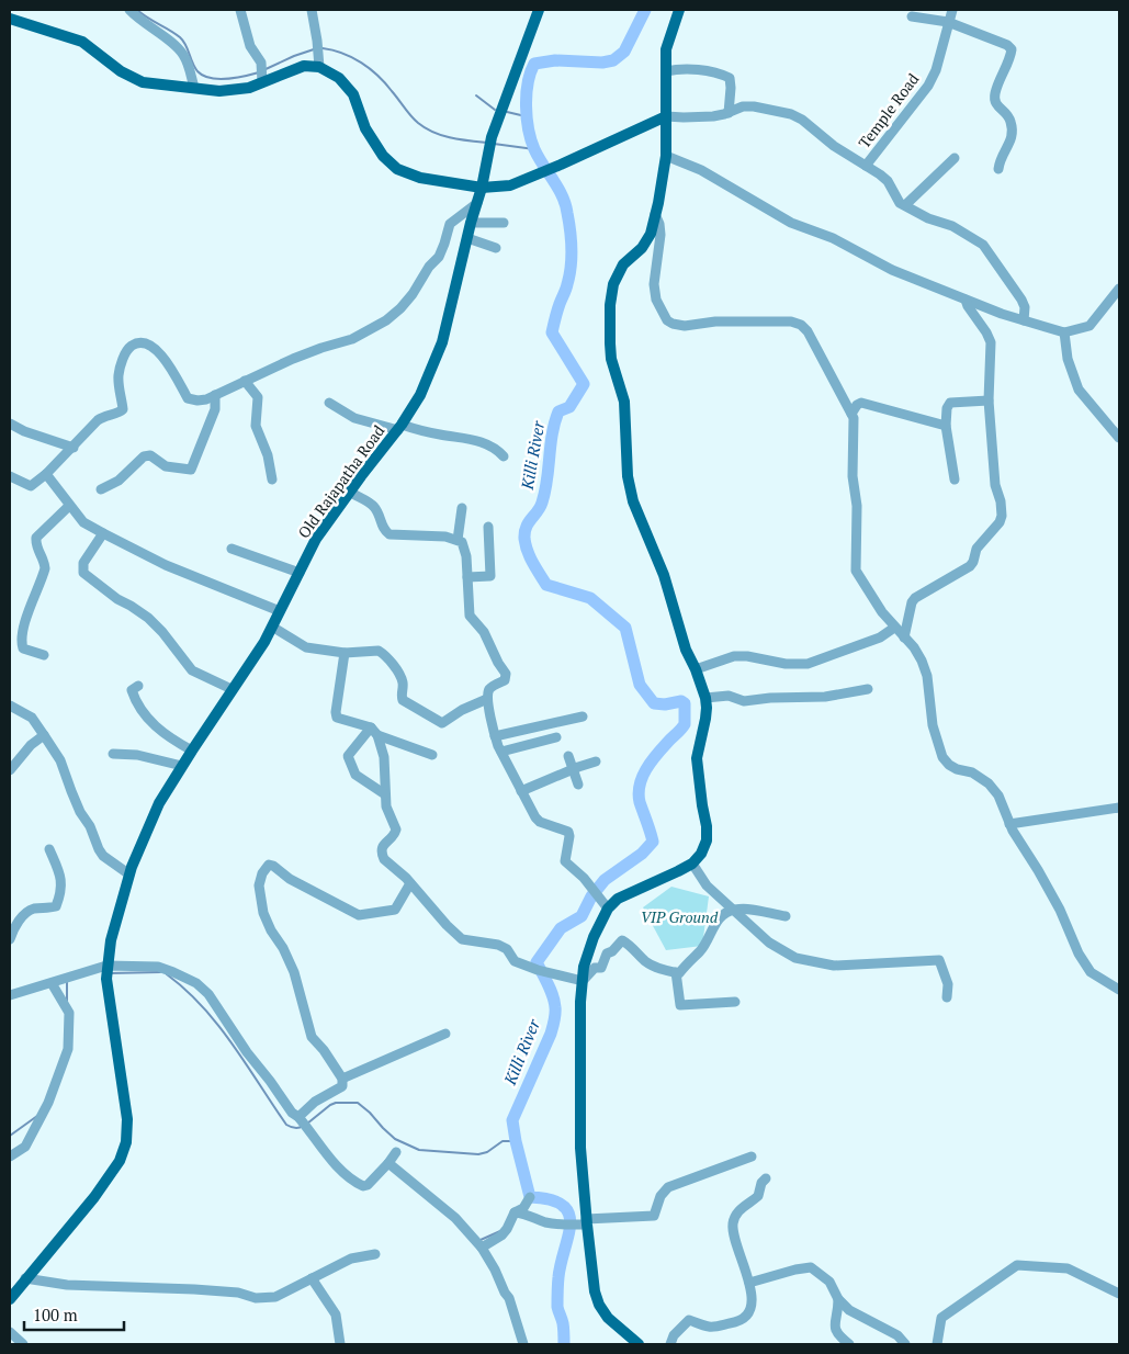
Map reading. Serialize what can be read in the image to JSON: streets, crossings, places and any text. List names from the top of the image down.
{
  "streets": {
    "main road": ["Old Rajapatha Road"],
    "street": ["Temple Road"]
  },
  "water": ["Killi River"],
  "parks": ["VIP Ground"],
  "scale_bar": "100 m"
}
